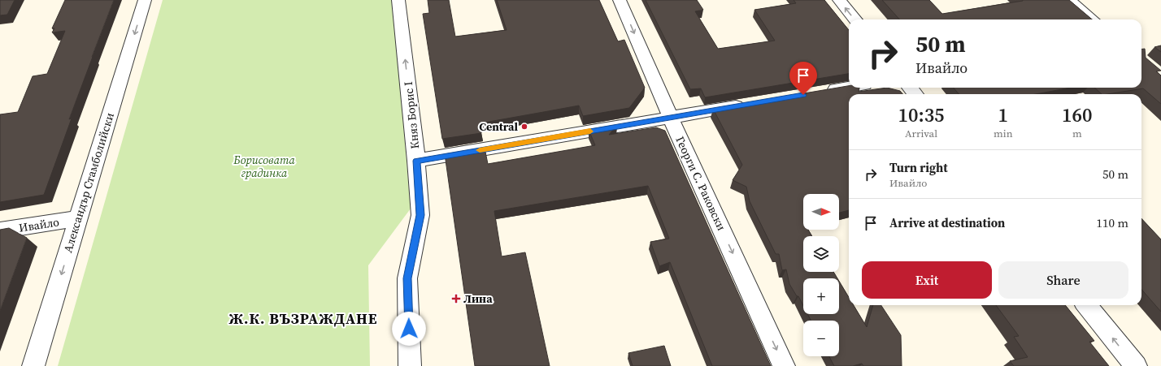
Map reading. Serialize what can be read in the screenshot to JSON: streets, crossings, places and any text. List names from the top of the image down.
{
  "streets": {
    "street": [
      "Княз Борис I",
      "Александър Стамболийски",
      "Георги С. Раковски",
      "Ивайло"
    ]
  },
  "crossings": [
    ["Александър Стамболийски", "Ивайло"]
  ],
  "one_way": ["Княз Борис I", "Александър Стамболийски", "Георги С. Раковски"],
  "districts": ["Ж.К. ВЪЗРАЖДАНЕ"],
  "parks": ["Борисовата градинка"],
  "places": {
    "other": ["Central"],
    "health": ["Лина"]
  },
  "north": "right",
  "page": {
    "turn": ["50 m", "Ивайло"],
    "eta": [
      "10:35",
      "Arrival",
      "1",
      "min",
      "160",
      "m"
    ],
    "list": [
      {
        "name": "Turn right",
        "note": "Ивайло",
        "value": "50 m"
      },
      {
        "name": "Arrive at destination",
        "value": "110 m"
      }
    ],
    "map_buttons": ["+", "−"],
    "buttons": ["Exit", "Share"]
  }
}
